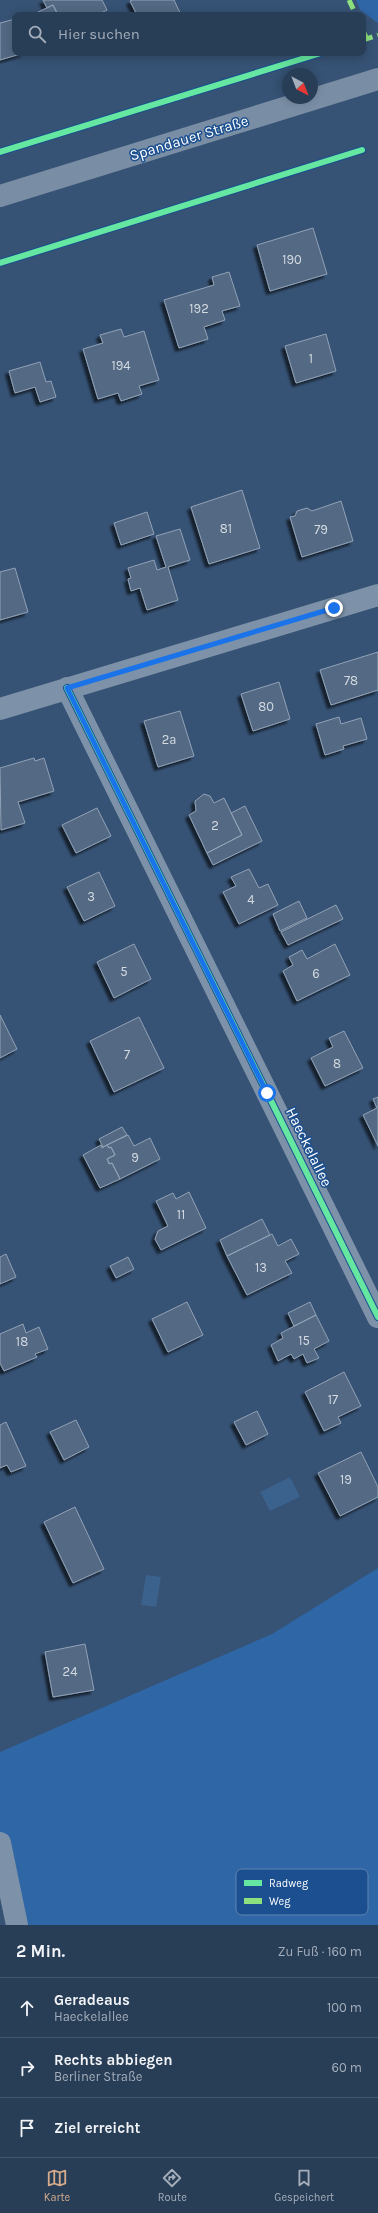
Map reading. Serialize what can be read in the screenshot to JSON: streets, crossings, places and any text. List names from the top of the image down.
{
  "streets": {
    "main road": ["Spandauer Straße"],
    "street": ["Haeckelallee"]
  },
  "house_numbers": [
    "190",
    "192",
    "1",
    "194",
    "81",
    "79",
    "78",
    "80",
    "2a",
    "2",
    "3",
    "4",
    "5",
    "6",
    "7",
    "8",
    "9",
    "11",
    "13",
    "15",
    "18",
    "17",
    "19",
    "24"
  ],
  "legend": ["Radweg", "Weg"],
  "north": "bottom right",
  "page": {
    "search": "Hier suchen",
    "heading": ["2 Min.", "Zu Fuß · 160 m"],
    "list": [
      ["Geradeaus", "Haeckelallee", "100 m"],
      ["Rechts abbiegen", "Berliner Straße", "60 m"],
      "Ziel erreicht"
    ],
    "nav": ["Karte", "Route", "Gespeichert"]
  }
}
